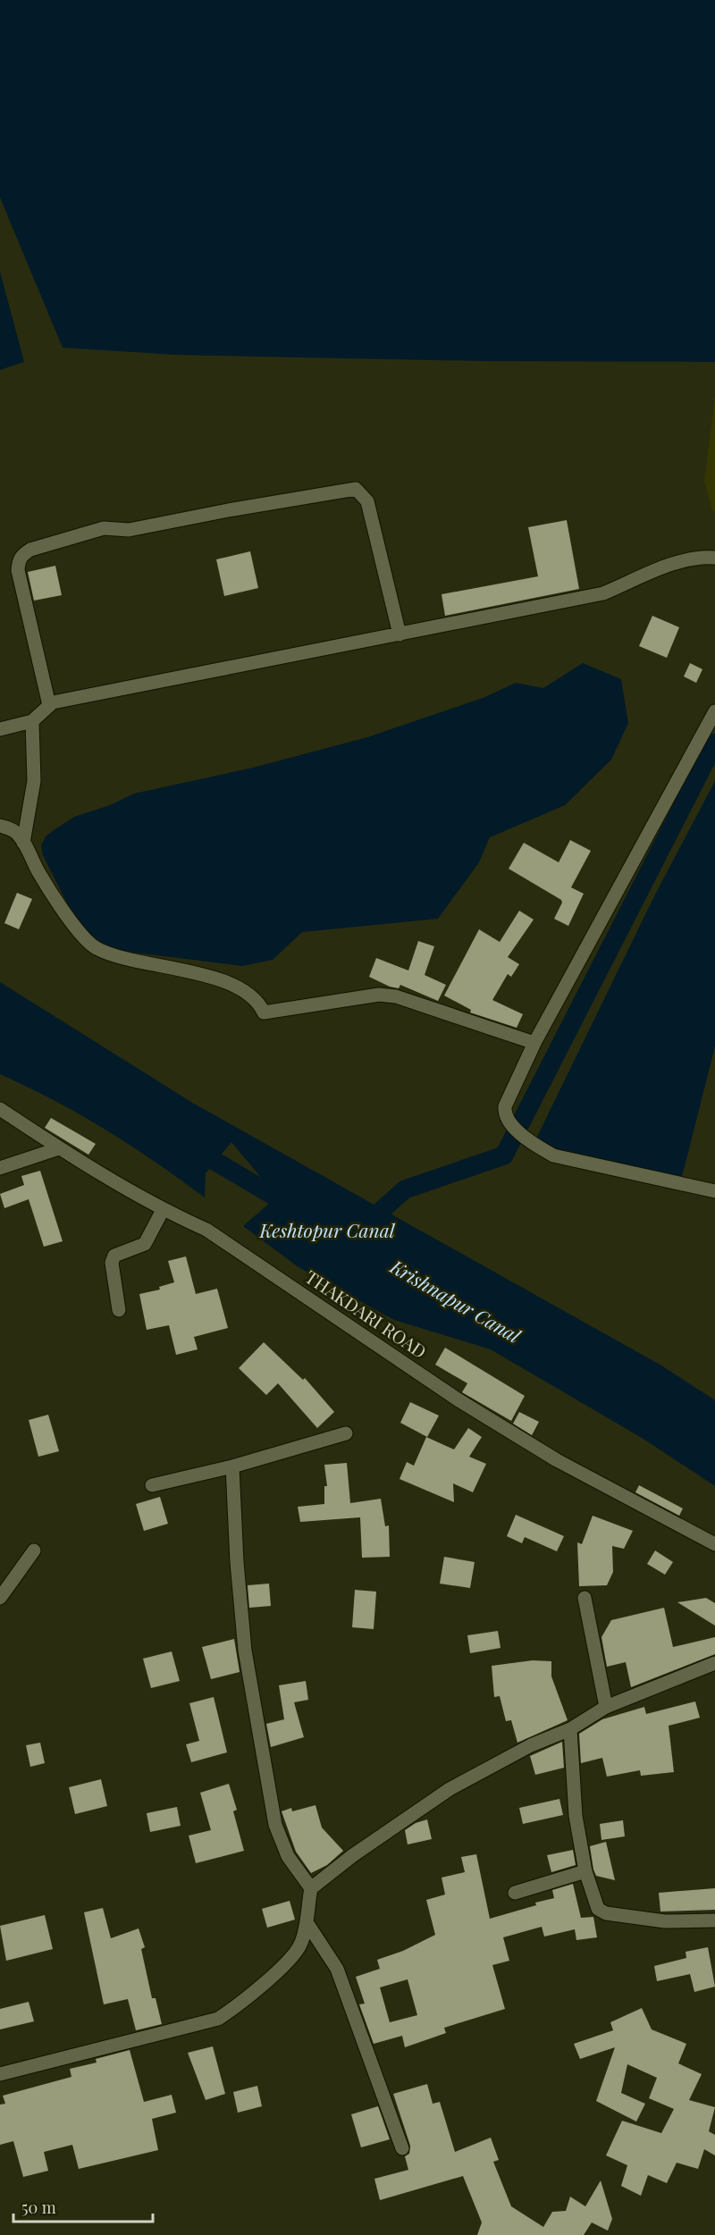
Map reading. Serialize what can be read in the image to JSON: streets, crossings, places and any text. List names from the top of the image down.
{
  "streets": {
    "street": ["THAKDARI ROAD"]
  },
  "water": ["Keshtopur Canal", "Krishnapur Canal"],
  "scale_bar": "50 m"
}
